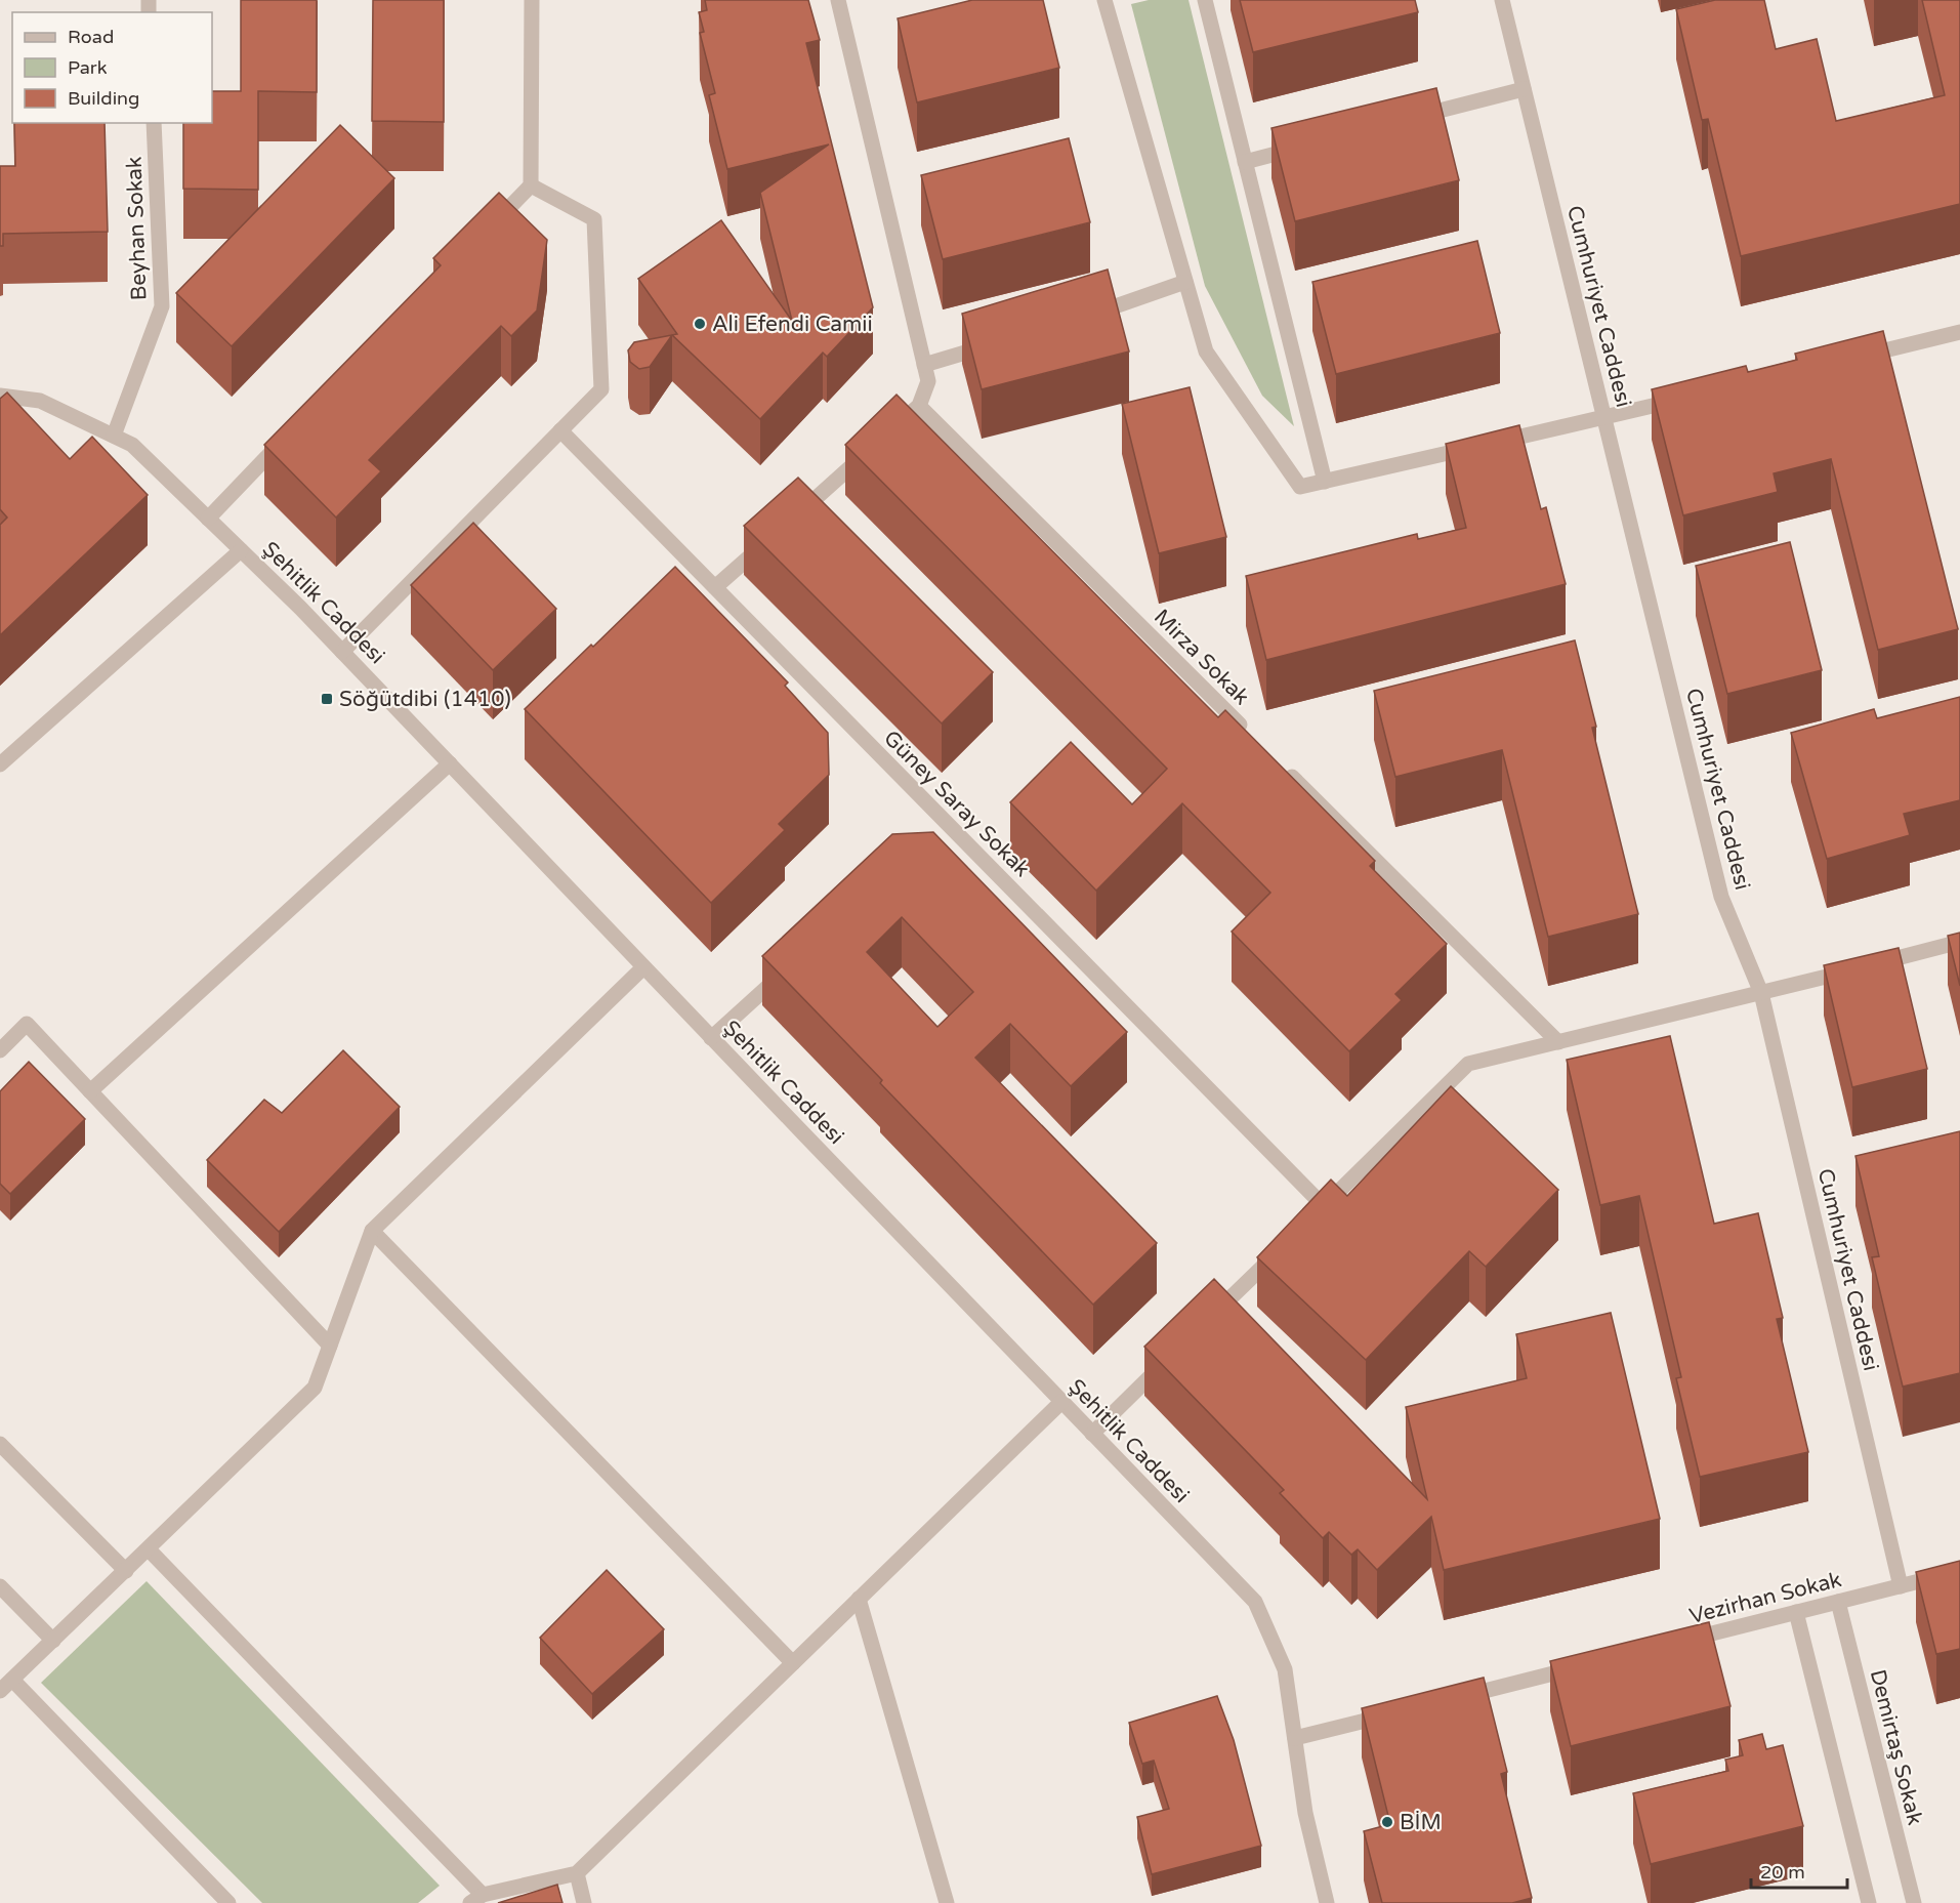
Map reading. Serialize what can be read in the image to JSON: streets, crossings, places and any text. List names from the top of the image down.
{
  "streets": {
    "street": [
      "Beyhan Sokak",
      "Cumhuriyet Caddesi",
      "Şehitlik Caddesi",
      "Mirza Sokak",
      "Güney Saray Sokak",
      "Vezirhan Sokak",
      "Demirtaş Sokak"
    ]
  },
  "crossings": [
    ["Beyhan Sokak", "Şehitlik Caddesi"],
    ["Cumhuriyet Caddesi", "Vezirhan Sokak"],
    ["Vezirhan Sokak", "Demirtaş Sokak"]
  ],
  "places": {
    "other": ["Ali Efendi Camii", "BİM"],
    "transit": ["Söğütdibi (1410)"]
  },
  "legend": ["Road", "Park", "Building"],
  "scale_bar": "20 m"
}
